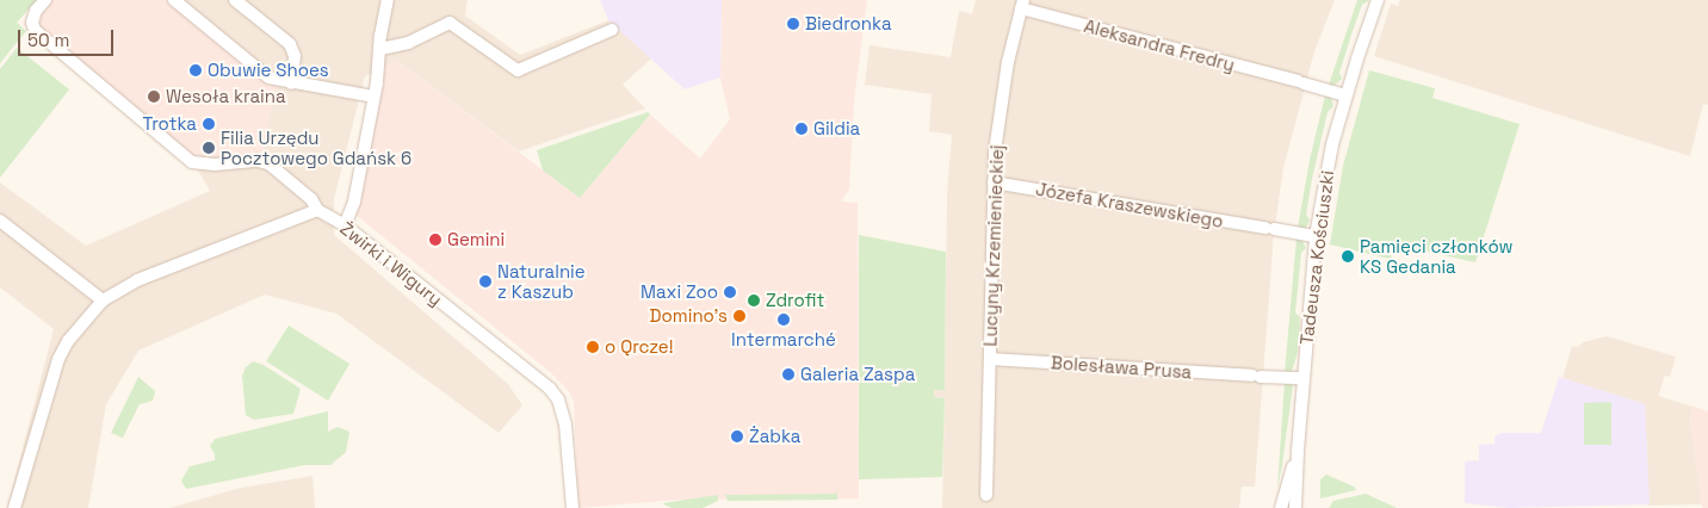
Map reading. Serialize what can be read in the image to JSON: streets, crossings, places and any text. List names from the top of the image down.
{
  "streets": {
    "street": [
      "Aleksandra Fredry",
      "Józefa Kraszewskiego",
      "Lucyny Krzemienieckiej",
      "Tadeusza Kościuszki",
      "Żwirki i Wigury",
      "Bolesława Prusa"
    ]
  },
  "crossings": [
    ["Aleksandra Fredry", "Lucyny Krzemienieckiej"],
    ["Aleksandra Fredry", "Tadeusza Kościuszki"],
    ["Józefa Kraszewskiego", "Lucyny Krzemienieckiej"],
    ["Józefa Kraszewskiego", "Tadeusza Kościuszki"],
    ["Lucyny Krzemienieckiej", "Bolesława Prusa"],
    ["Tadeusza Kościuszki", "Bolesława Prusa"]
  ],
  "places": [
    "Biedronka",
    "Obuwie Shoes",
    "Wesoła kraina",
    "Trotka",
    "Gildia",
    "Filia Urzędu Pocztowego Gdańsk 6",
    "Gemini",
    "Pamięci członków KS Gedania",
    "Naturalnie z Kaszub",
    "Maxi Zoo",
    "Zdrofit",
    "Domino's",
    "Intermarché",
    "o Qrcze!",
    "Galeria Zaspa",
    "Żabka"
  ],
  "scale_bar": "50 m"
}
